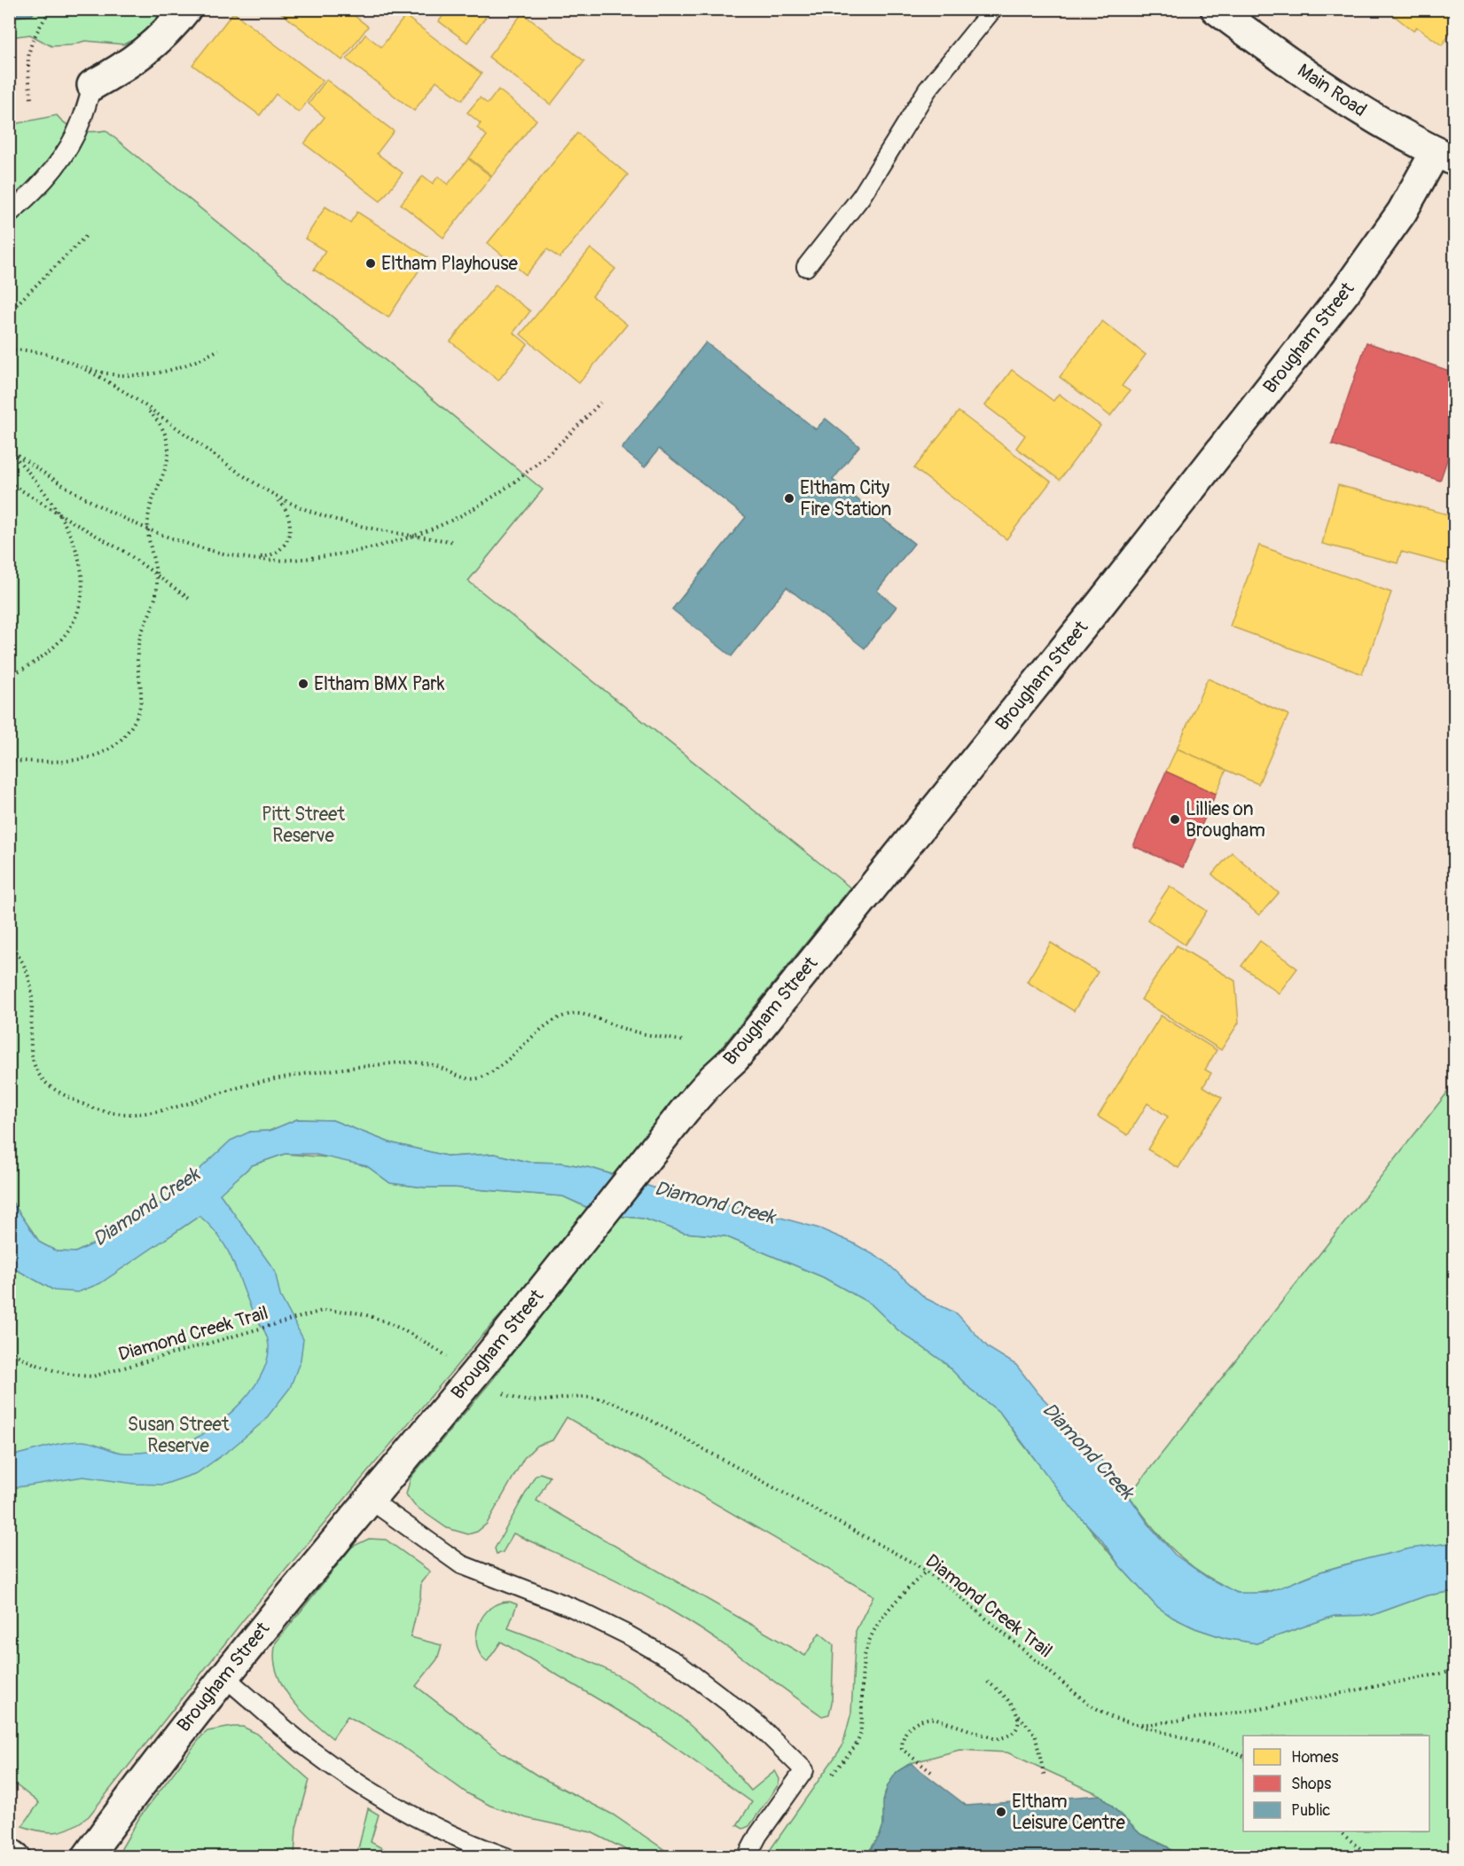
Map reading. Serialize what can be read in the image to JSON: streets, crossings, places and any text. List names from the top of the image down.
{
  "streets": {
    "street": ["Main Road", "Brougham Street"],
    "path": ["Diamond Creek Trail"]
  },
  "crossings": [
    ["Main Road", "Brougham Street"]
  ],
  "water": ["Diamond Creek"],
  "parks": ["Pitt Street Reserve", "Susan Street Reserve"],
  "places": [
    "Eltham Playhouse",
    "Eltham City Fire Station",
    "Eltham BMX Park",
    "Lillies on Brougham",
    "Eltham Leisure Centre"
  ],
  "legend": ["Homes", "Shops", "Public"]
}
